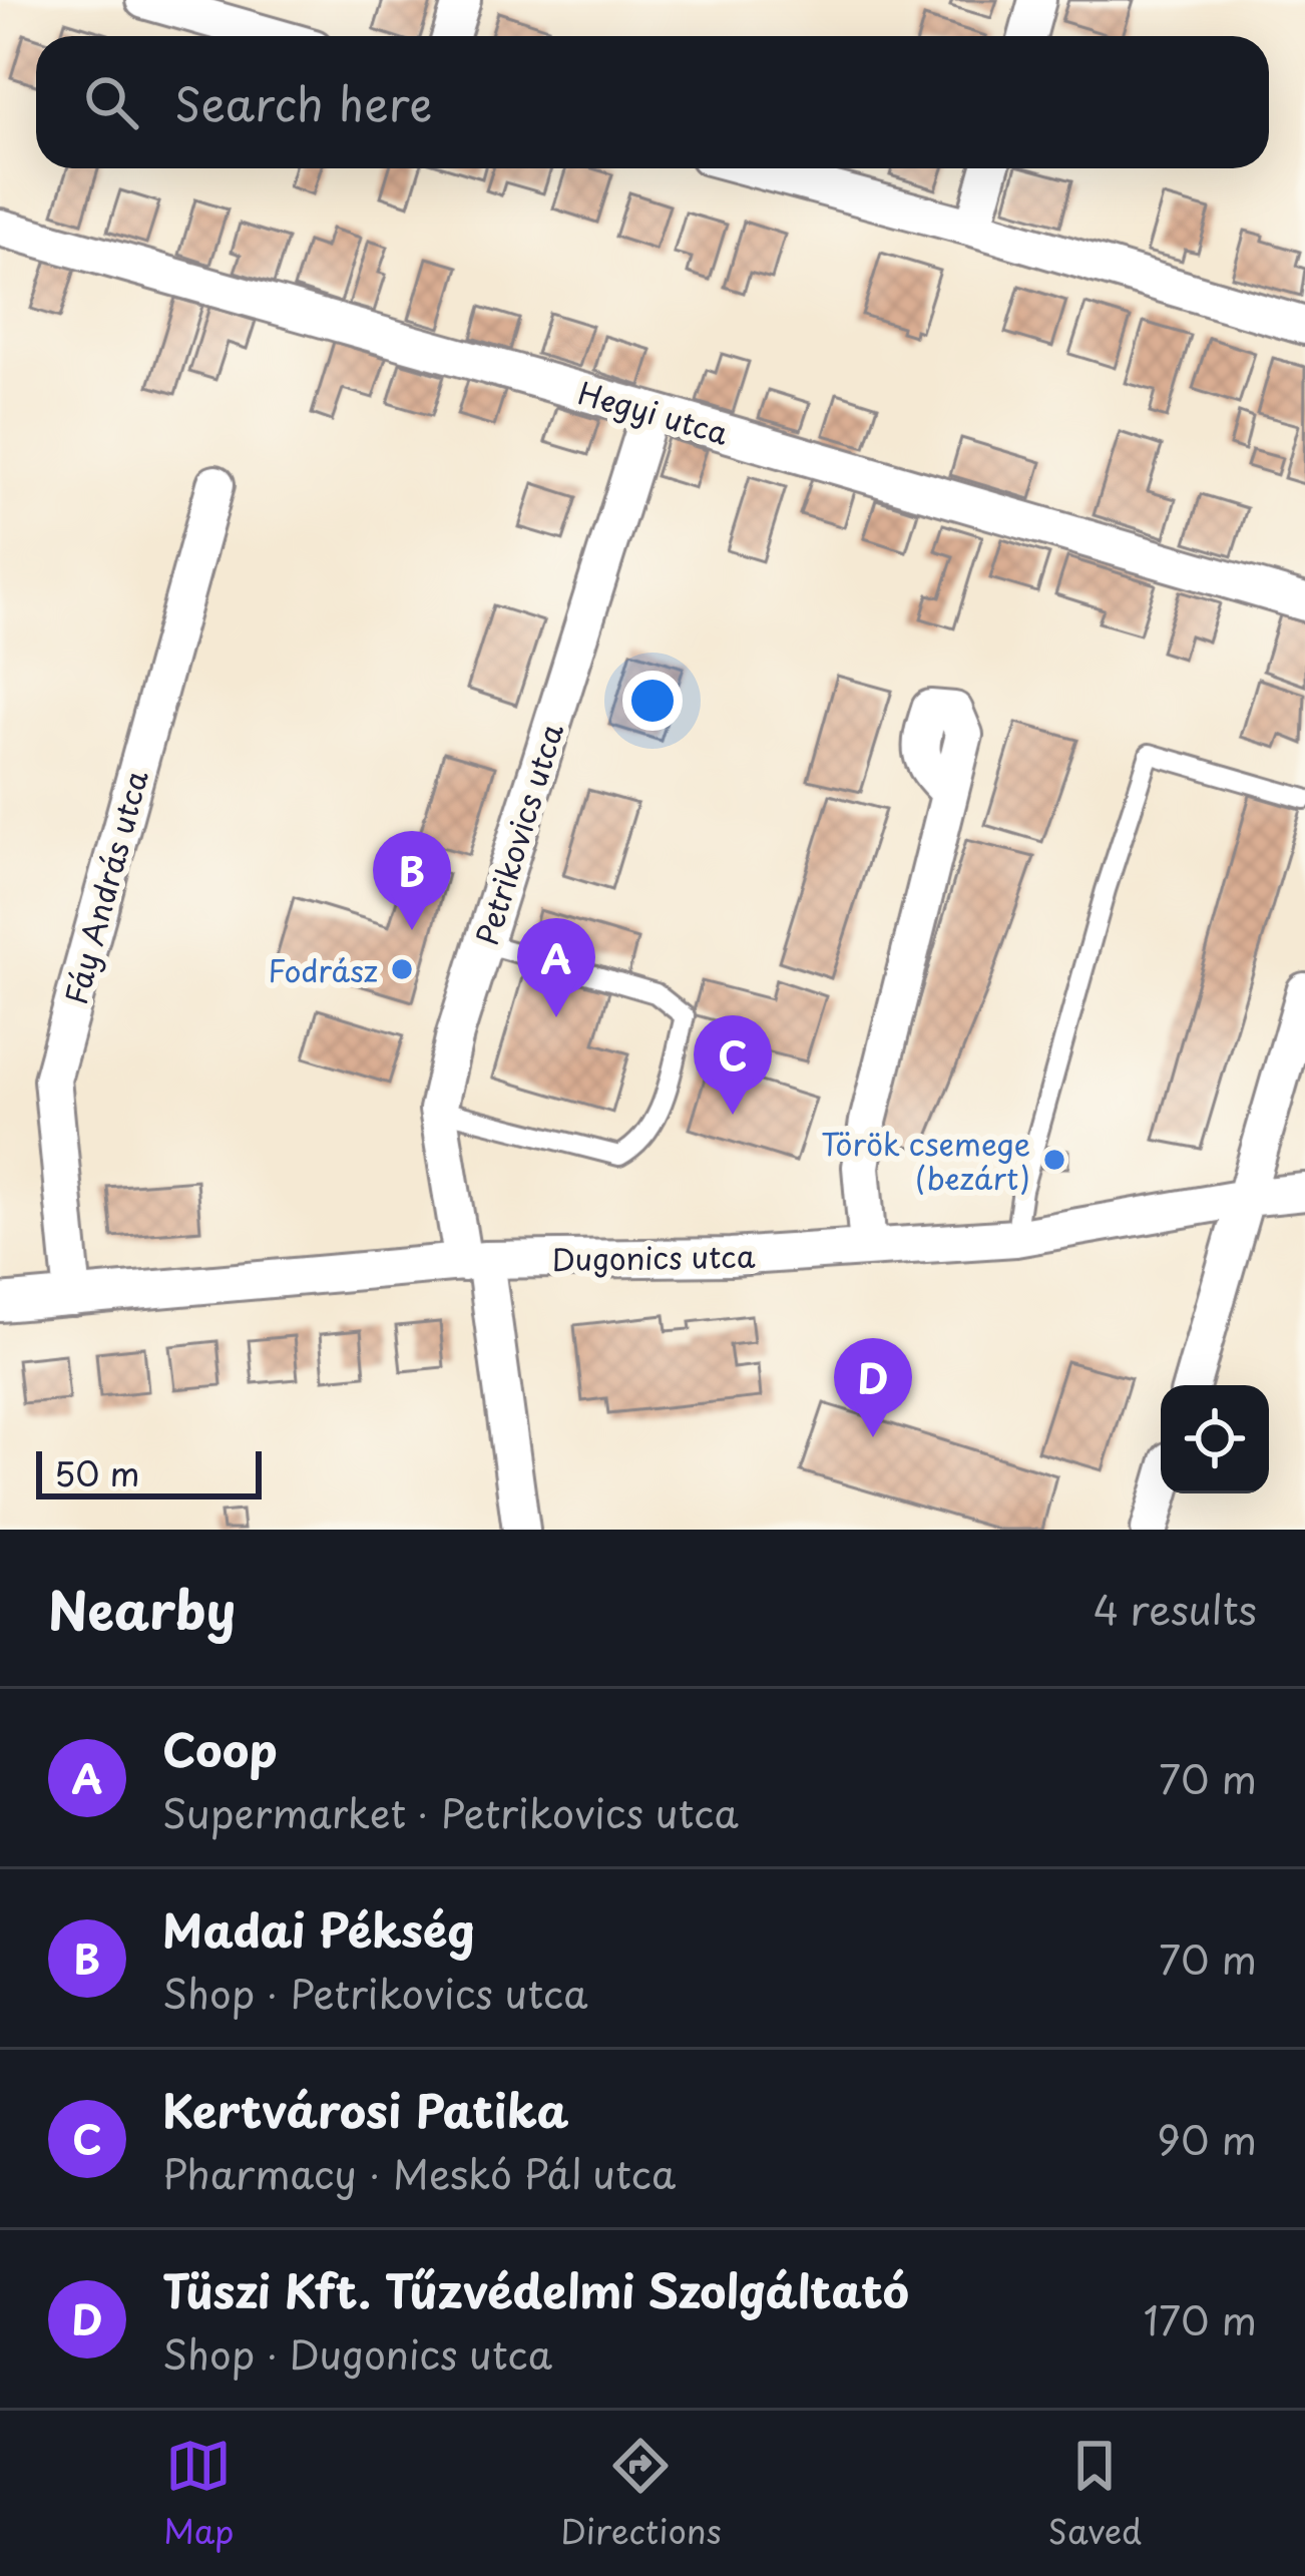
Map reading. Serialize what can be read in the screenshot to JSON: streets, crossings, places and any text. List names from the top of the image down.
{
  "streets": {
    "street": [
      "Hegyi utca",
      "Petrikovics utca",
      "Fáy András utca",
      "Dugonics utca"
    ]
  },
  "crossings": [
    ["Hegyi utca", "Petrikovics utca"],
    ["Petrikovics utca", "Dugonics utca"],
    ["Fáy András utca", "Dugonics utca"]
  ],
  "places": ["Fodrász", "Török csemege (bezárt)"],
  "scale_bar": "50 m",
  "page": {
    "search": "Search here",
    "pins": [
      "B",
      "A",
      "C",
      "D"
    ],
    "scale": "50 m",
    "heading": ["Nearby", "4 results"],
    "list": [
      {
        "mark": "A",
        "name": "Coop",
        "note": "Supermarket · Petrikovics utca",
        "value": "70 m"
      },
      {
        "mark": "B",
        "name": "Madai Pékség",
        "note": "Shop · Petrikovics utca",
        "value": "70 m"
      },
      {
        "mark": "C",
        "name": "Kertvárosi Patika",
        "note": "Pharmacy · Meskó Pál utca",
        "value": "90 m"
      },
      {
        "mark": "D",
        "name": "Tüszi Kft. Tűzvédelmi Szolgáltató",
        "note": "Shop · Dugonics utca",
        "value": "170 m"
      }
    ],
    "nav": ["Map", "Directions", "Saved"]
  }
}
